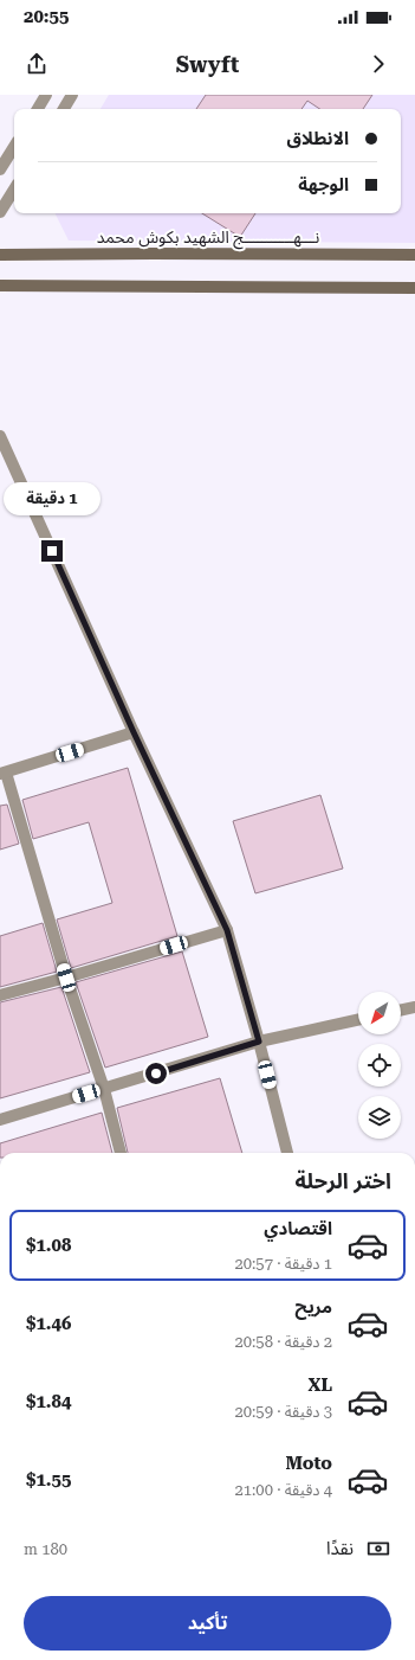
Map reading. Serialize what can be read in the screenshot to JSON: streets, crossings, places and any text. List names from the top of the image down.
{
  "streets": {
    "street": ["نـــهـــــــــــج الشهيد بكوش محمد"]
  },
  "north": "bottom left",
  "page": {
    "status": "20:55",
    "header": "Swyft",
    "banner": ["الانطلاق", "الوجهة"],
    "bubble": "1 دقيقة",
    "heading": "اختر الرحلة",
    "list": [
      {
        "name": "اقتصادي",
        "note": "1 دقيقة · 20:57",
        "value": "$1.08"
      },
      {
        "name": "مريح",
        "note": "2 دقيقة · 20:58",
        "value": "$1.46"
      },
      {
        "name": "XL",
        "note": "3 دقيقة · 20:59",
        "value": "$1.84"
      },
      {
        "name": "Moto",
        "note": "4 دقيقة · 21:00",
        "value": "$1.55"
      }
    ],
    "pay": ["نقدًا", "180 m"],
    "buttons": "تأكيد"
  }
}
